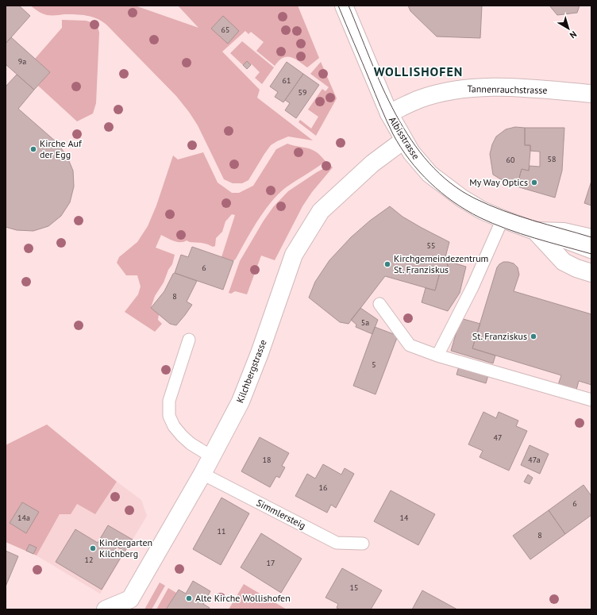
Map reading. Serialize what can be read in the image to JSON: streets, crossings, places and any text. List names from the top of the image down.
{
  "streets": {
    "street": ["Tannenrauchstrasse", "Albisstrasse", "Kilchbergstrasse"],
    "lane": ["Simmlersteig"]
  },
  "crossings": [
    ["Tannenrauchstrasse", "Albisstrasse"],
    ["Albisstrasse", "Kilchbergstrasse"],
    ["Kilchbergstrasse", "Simmlersteig"]
  ],
  "districts": ["WOLLISHOFEN"],
  "places": [
    "Kirche Auf der Egg",
    "My Way Optics",
    "Kirchgemeindezentrum St. Franziskus",
    "St. Franziskus",
    "Kindergarten Kilchberg",
    "Alte Kirche Wollishofen"
  ],
  "house_numbers": [
    "65",
    "9a",
    "61",
    "59",
    "58",
    "60",
    "55",
    "6",
    "8",
    "5a",
    "5",
    "47",
    "18",
    "47a",
    "16",
    "6",
    "14a",
    "14",
    "11",
    "8",
    "12",
    "17",
    "15"
  ],
  "north": "bottom right"
}
